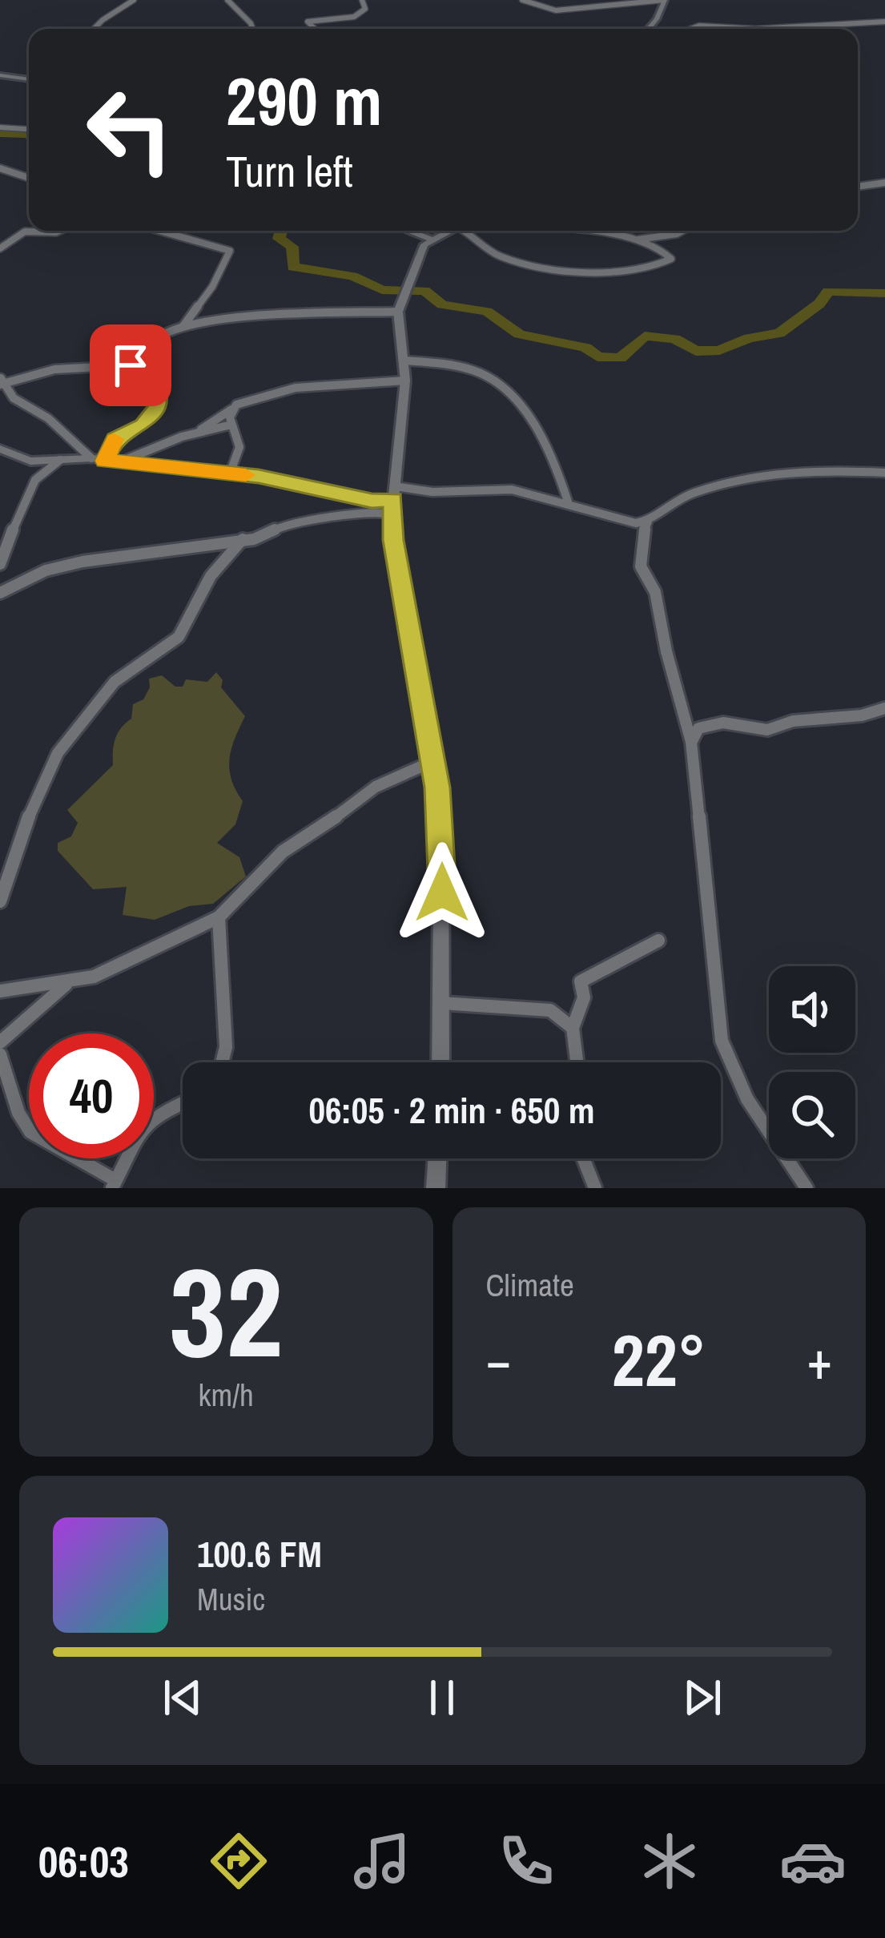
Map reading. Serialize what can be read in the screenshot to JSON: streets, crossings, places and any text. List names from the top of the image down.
{
  "page": {
    "turn": ["290 m", "Turn left"],
    "limit": "40",
    "trip": "06:05 · 2 min · 650 m",
    "tile": [
      ["32", "km/h"],
      "Climate"
    ],
    "heat": ["−", "22°", "+"],
    "song": ["100.6 FM", "Music"],
    "tabs": "06:03"
  }
}
